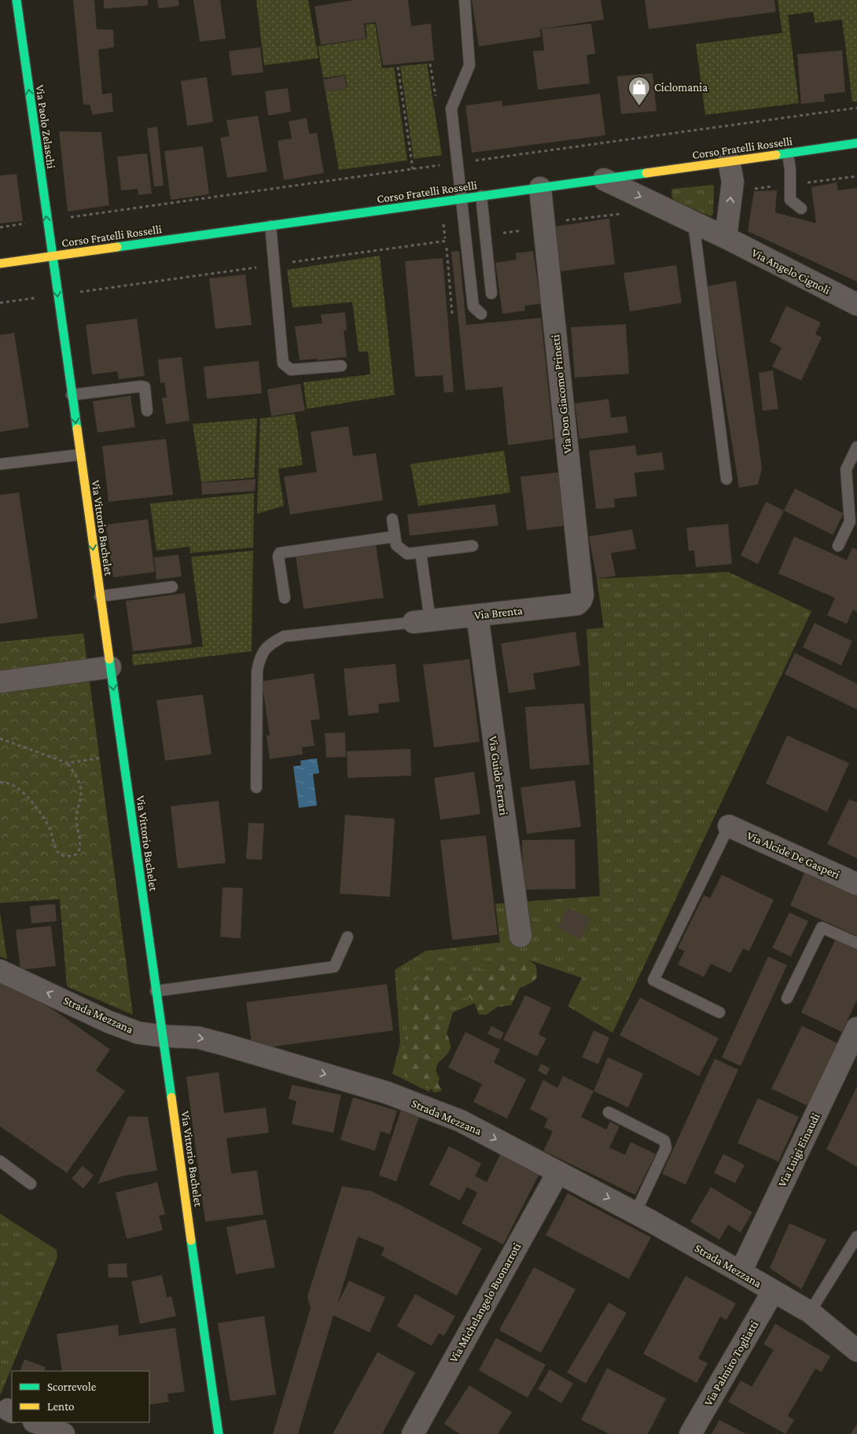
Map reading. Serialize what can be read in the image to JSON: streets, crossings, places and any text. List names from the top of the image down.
{
  "streets": {
    "street": [
      "Via Paolo Zelaschi",
      "Corso Fratelli Rosselli",
      "Via Angelo Cignoli",
      "Via Don Giacomo Prinetti",
      "Via Vittorio Bachelet",
      "Via Brenta",
      "Via Guido Ferrari",
      "Via Alcide De Gasperi",
      "Strada Mezzana",
      "Via Luigi Einaudi",
      "Via Michelangelo Buonarroti",
      "Via Palmiro Togliatti"
    ]
  },
  "crossings": [
    ["Via Paolo Zelaschi", "Corso Fratelli Rosselli"],
    ["Via Paolo Zelaschi", "Via Vittorio Bachelet"],
    ["Corso Fratelli Rosselli", "Via Angelo Cignoli"],
    ["Corso Fratelli Rosselli", "Via Don Giacomo Prinetti"],
    ["Corso Fratelli Rosselli", "Via Vittorio Bachelet"],
    ["Via Don Giacomo Prinetti", "Via Brenta"],
    ["Via Vittorio Bachelet", "Strada Mezzana"],
    ["Via Brenta", "Via Guido Ferrari"],
    ["Strada Mezzana", "Via Luigi Einaudi"],
    ["Strada Mezzana", "Via Michelangelo Buonarroti"],
    ["Strada Mezzana", "Via Palmiro Togliatti"]
  ],
  "one_way": ["Via Paolo Zelaschi", "Via Angelo Cignoli"],
  "places": {
    "shop": ["Ciclomania"]
  },
  "legend": ["Scorrevole", "Lento"]
}
